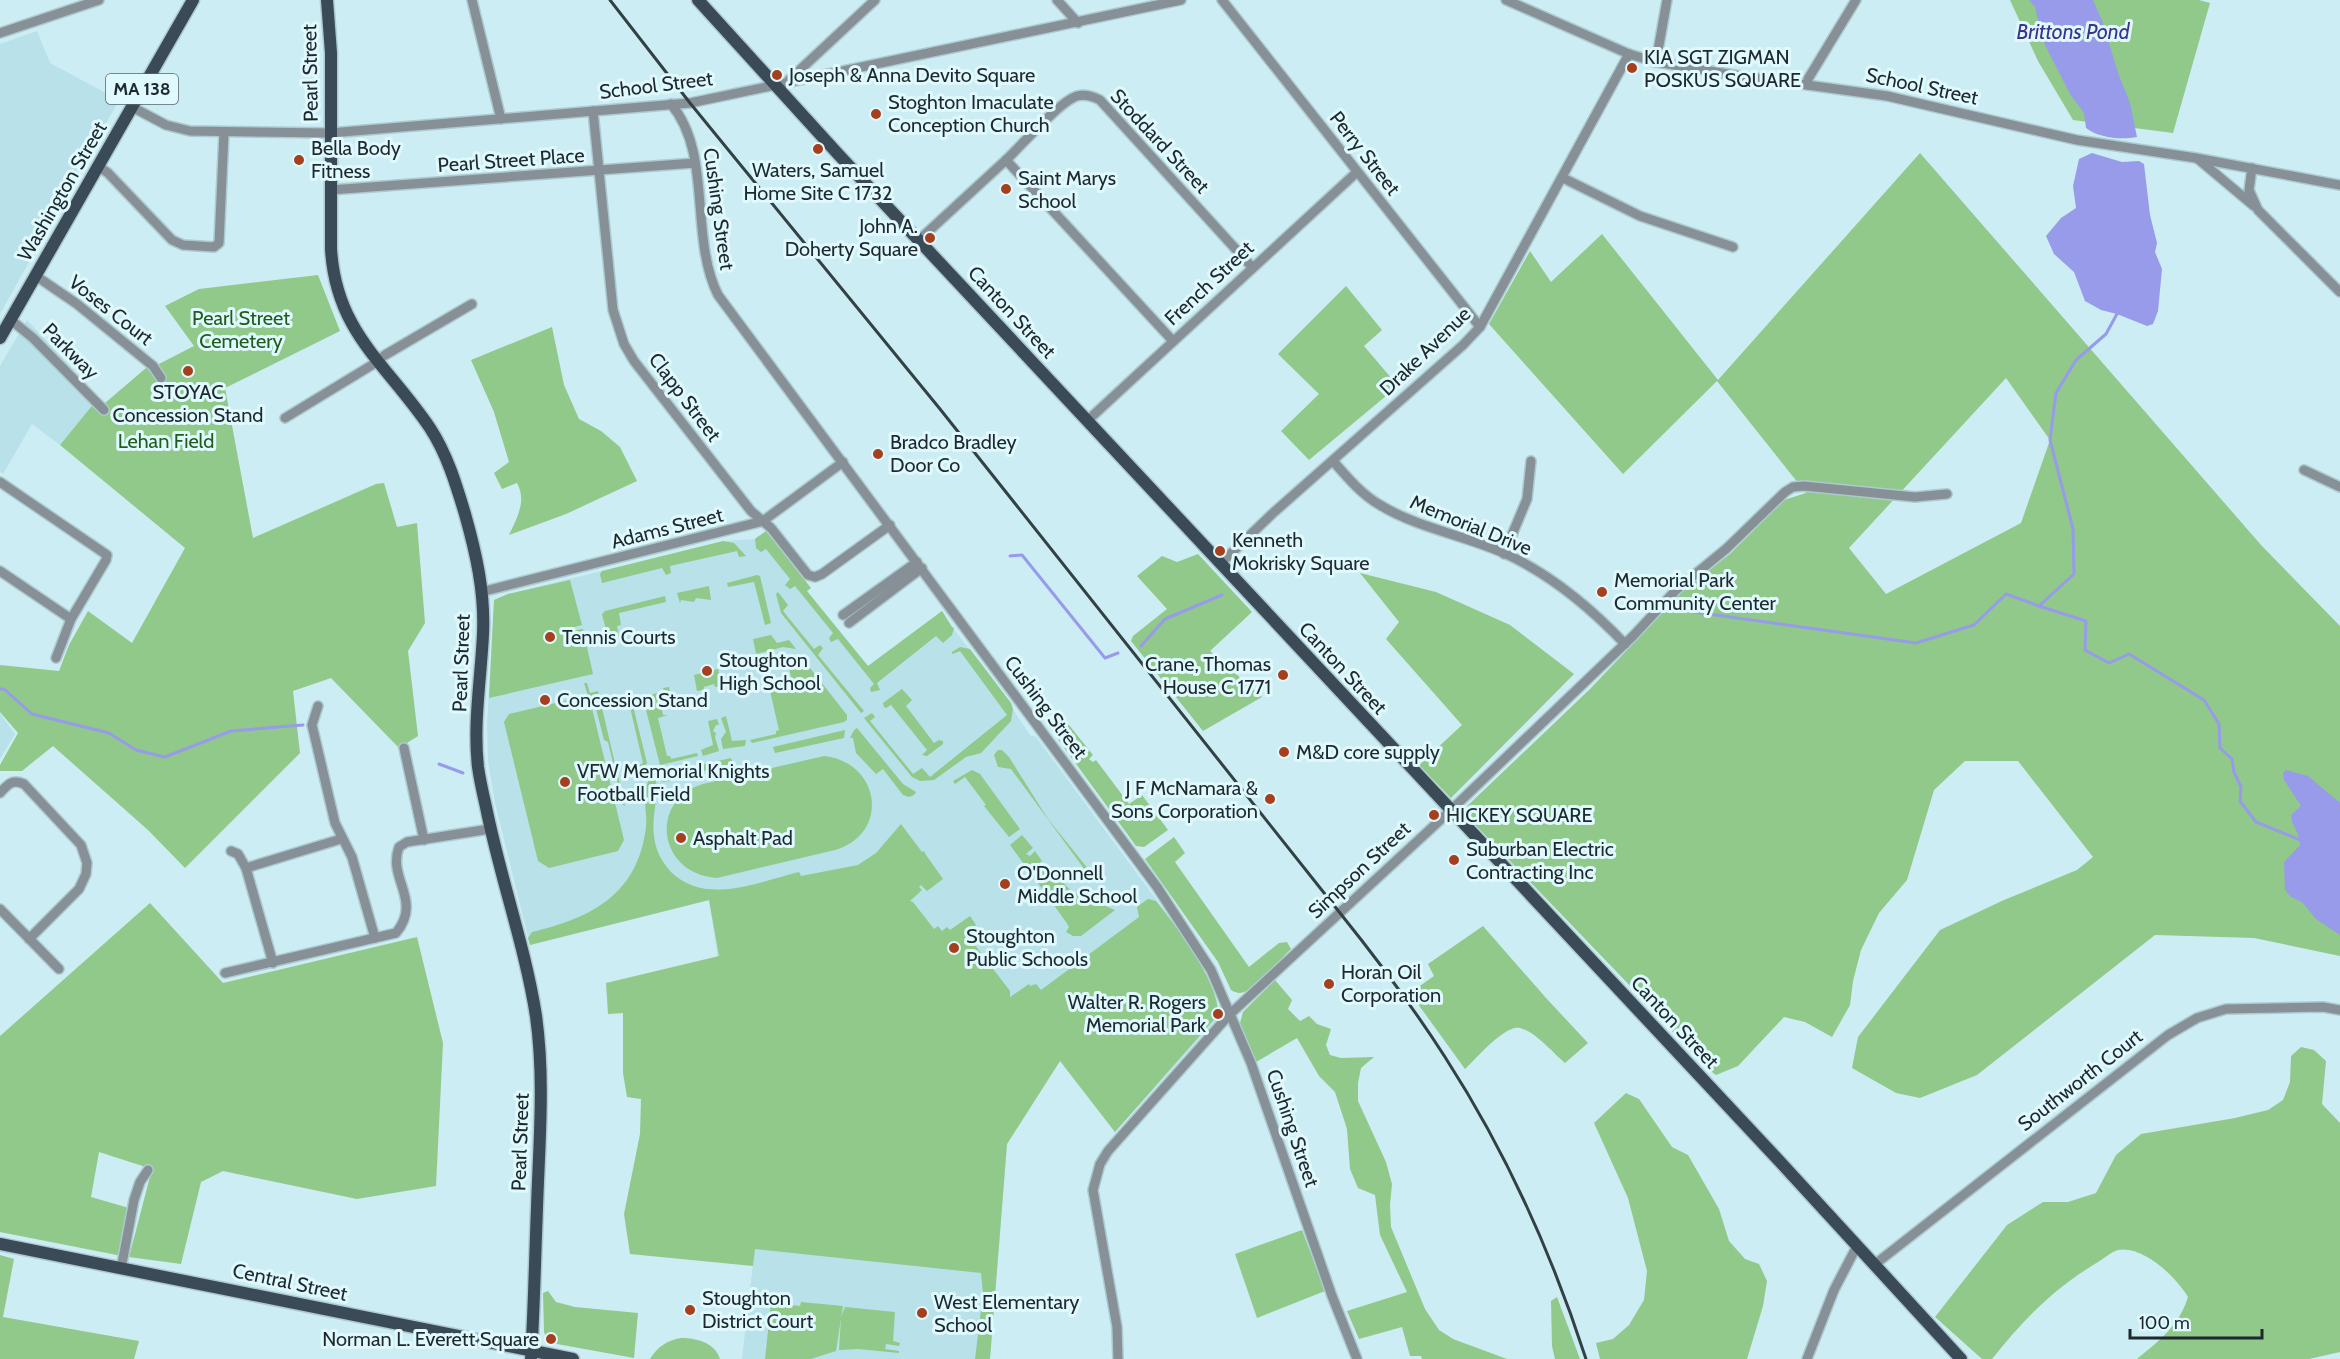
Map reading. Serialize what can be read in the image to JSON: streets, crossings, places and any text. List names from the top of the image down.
{
  "streets": {
    "main road": [
      "Pearl Street",
      "MA 138",
      "Washington Street",
      "Canton Street",
      "Central Street"
    ],
    "street": [
      "School Street",
      "Stoddard Street",
      "Perry Street",
      "Pearl Street Place",
      "Cushing Street",
      "French Street",
      "Voses Court",
      "Parkway",
      "Drake Avenue",
      "Clapp Street",
      "Memorial Drive",
      "Adams Street",
      "Simpson Street",
      "Southworth Court"
    ]
  },
  "crossings": [
    ["Pearl Street", "School Street"],
    ["Pearl Street", "Pearl Street Place"],
    ["Pearl Street", "Adams Street"],
    ["Pearl Street", "Central Street"],
    ["School Street", "Washington Street"],
    ["School Street", "Cushing Street"],
    ["School Street", "Canton Street"],
    ["School Street", "Drake Avenue"],
    ["School Street", "Clapp Street"],
    ["Stoddard Street", "French Street"],
    ["Stoddard Street", "Canton Street"],
    ["Perry Street", "French Street"],
    ["Perry Street", "Drake Avenue"],
    ["Pearl Street Place", "Cushing Street"],
    ["Pearl Street Place", "Clapp Street"],
    ["Washington Street", "Voses Court"],
    ["Washington Street", "Parkway"],
    ["Cushing Street", "Clapp Street"],
    ["Cushing Street", "Adams Street"],
    ["Cushing Street", "Simpson Street"],
    ["French Street", "Canton Street"],
    ["Canton Street", "Drake Avenue"],
    ["Canton Street", "Simpson Street"],
    ["Canton Street", "Southworth Court"],
    ["Drake Avenue", "Memorial Drive"],
    ["Clapp Street", "Adams Street"],
    ["Memorial Drive", "Simpson Street"]
  ],
  "water": ["Brittons Pond"],
  "parks": ["Pearl Street Cemetery", "Lehan Field"],
  "places": [
    "KIA SGT ZIGMAN POSKUS SQUARE",
    "Joseph & Anna Devito Square",
    "Stoghton Imaculate Conception Church",
    "Waters, Samuel Home Site C 1732",
    "Bella Body Fitness",
    "Saint Marys School",
    "John A. Doherty Square",
    "STOYAC Concession Stand",
    "Bradco Bradley Door Co",
    "Kenneth Mokrisky Square",
    "Memorial Park Community Center",
    "Tennis Courts",
    "Stoughton High School",
    "Crane, Thomas House C 1771",
    "Concession Stand",
    "M&D core supply",
    "VFW Memorial Knights Football Field",
    "J F McNamara & Sons Corporation",
    "HICKEY SQUARE",
    "Asphalt Pad",
    "Suburban Electric Contracting Inc",
    "O'Donnell Middle School",
    "Stoughton Public Schools",
    "Horan Oil Corporation",
    "Walter R. Rogers Memorial Park",
    "Stoughton District Court",
    "West Elementary School",
    "Norman L. Everett Square"
  ],
  "scale_bar": "100 m"
}
